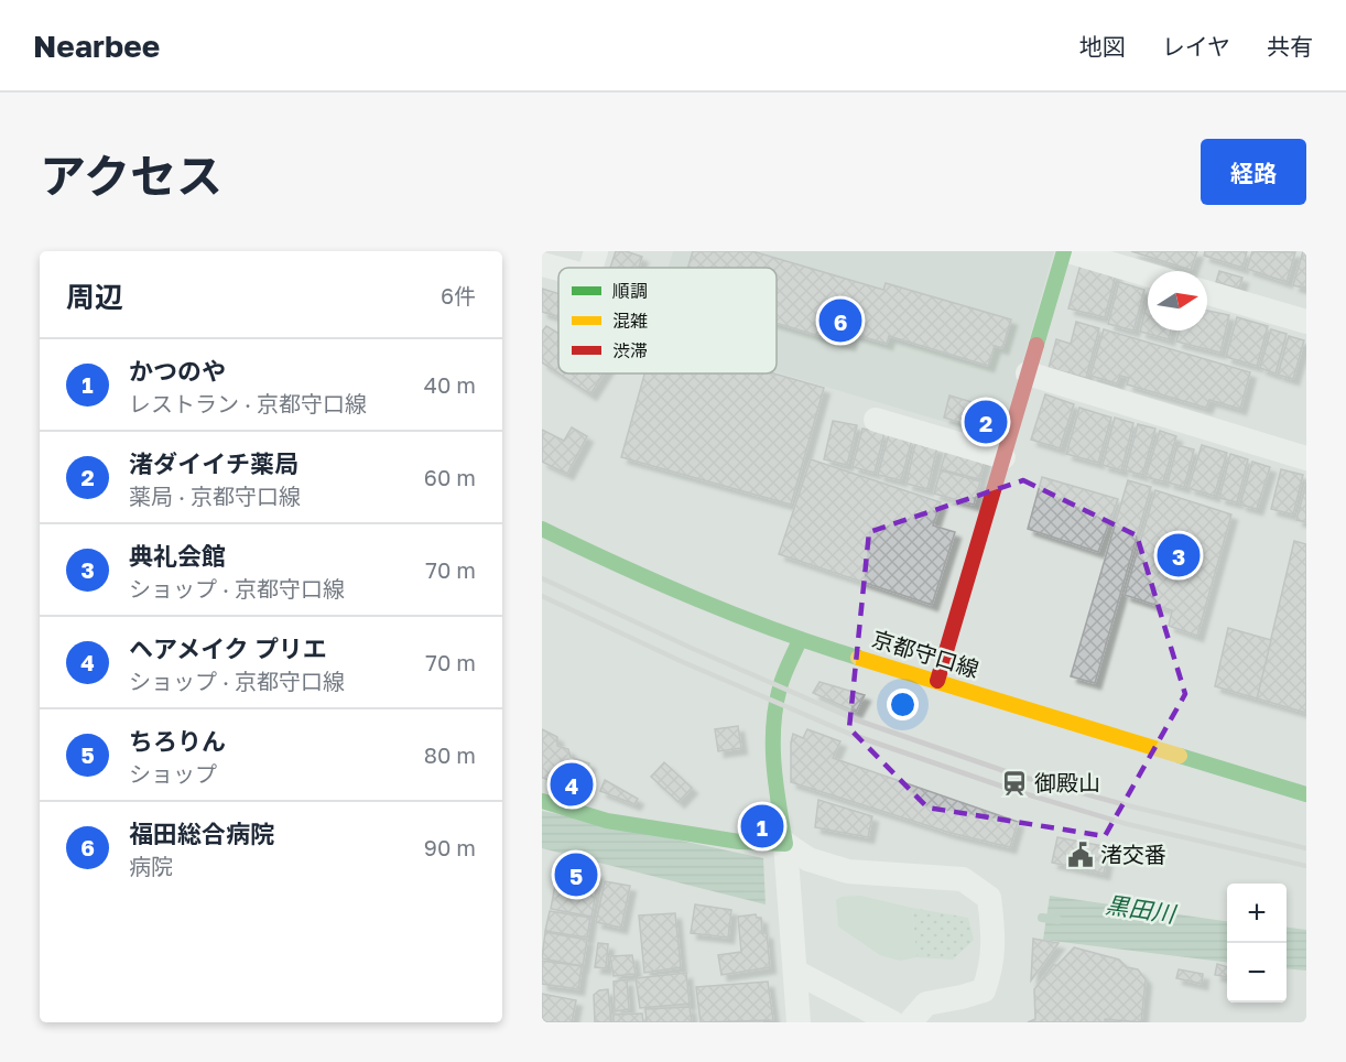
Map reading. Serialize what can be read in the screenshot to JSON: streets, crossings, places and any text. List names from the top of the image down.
{
  "streets": {
    "street": ["京都守口線"]
  },
  "water": ["黒田川"],
  "places": {
    "station": ["御殿山"],
    "public building": ["渚交番"]
  },
  "legend": ["順調", "混雑", "渋滞"],
  "north": "right",
  "page": {
    "header": "Nearbee",
    "nav": ["地図", "レイヤ", "共有"],
    "title": "アクセス",
    "buttons": "経路",
    "heading": ["周辺", "6件"],
    "pins": [
      "6",
      "2",
      "3",
      "4",
      "1",
      "5"
    ],
    "list": [
      {
        "mark": "1",
        "name": "かつのや",
        "note": "レストラン · 京都守口線",
        "value": "40 m"
      },
      {
        "mark": "2",
        "name": "渚ダイイチ薬局",
        "note": "薬局 · 京都守口線",
        "value": "60 m"
      },
      {
        "mark": "3",
        "name": "典礼会館",
        "note": "ショップ · 京都守口線",
        "value": "70 m"
      },
      {
        "mark": "4",
        "name": "ヘアメイク プリエ",
        "note": "ショップ · 京都守口線",
        "value": "70 m"
      },
      {
        "mark": "5",
        "name": "ちろりん",
        "note": "ショップ",
        "value": "80 m"
      },
      {
        "mark": "6",
        "name": "福田総合病院",
        "note": "病院",
        "value": "90 m"
      }
    ],
    "map_buttons": ["+", "−"]
  }
}
